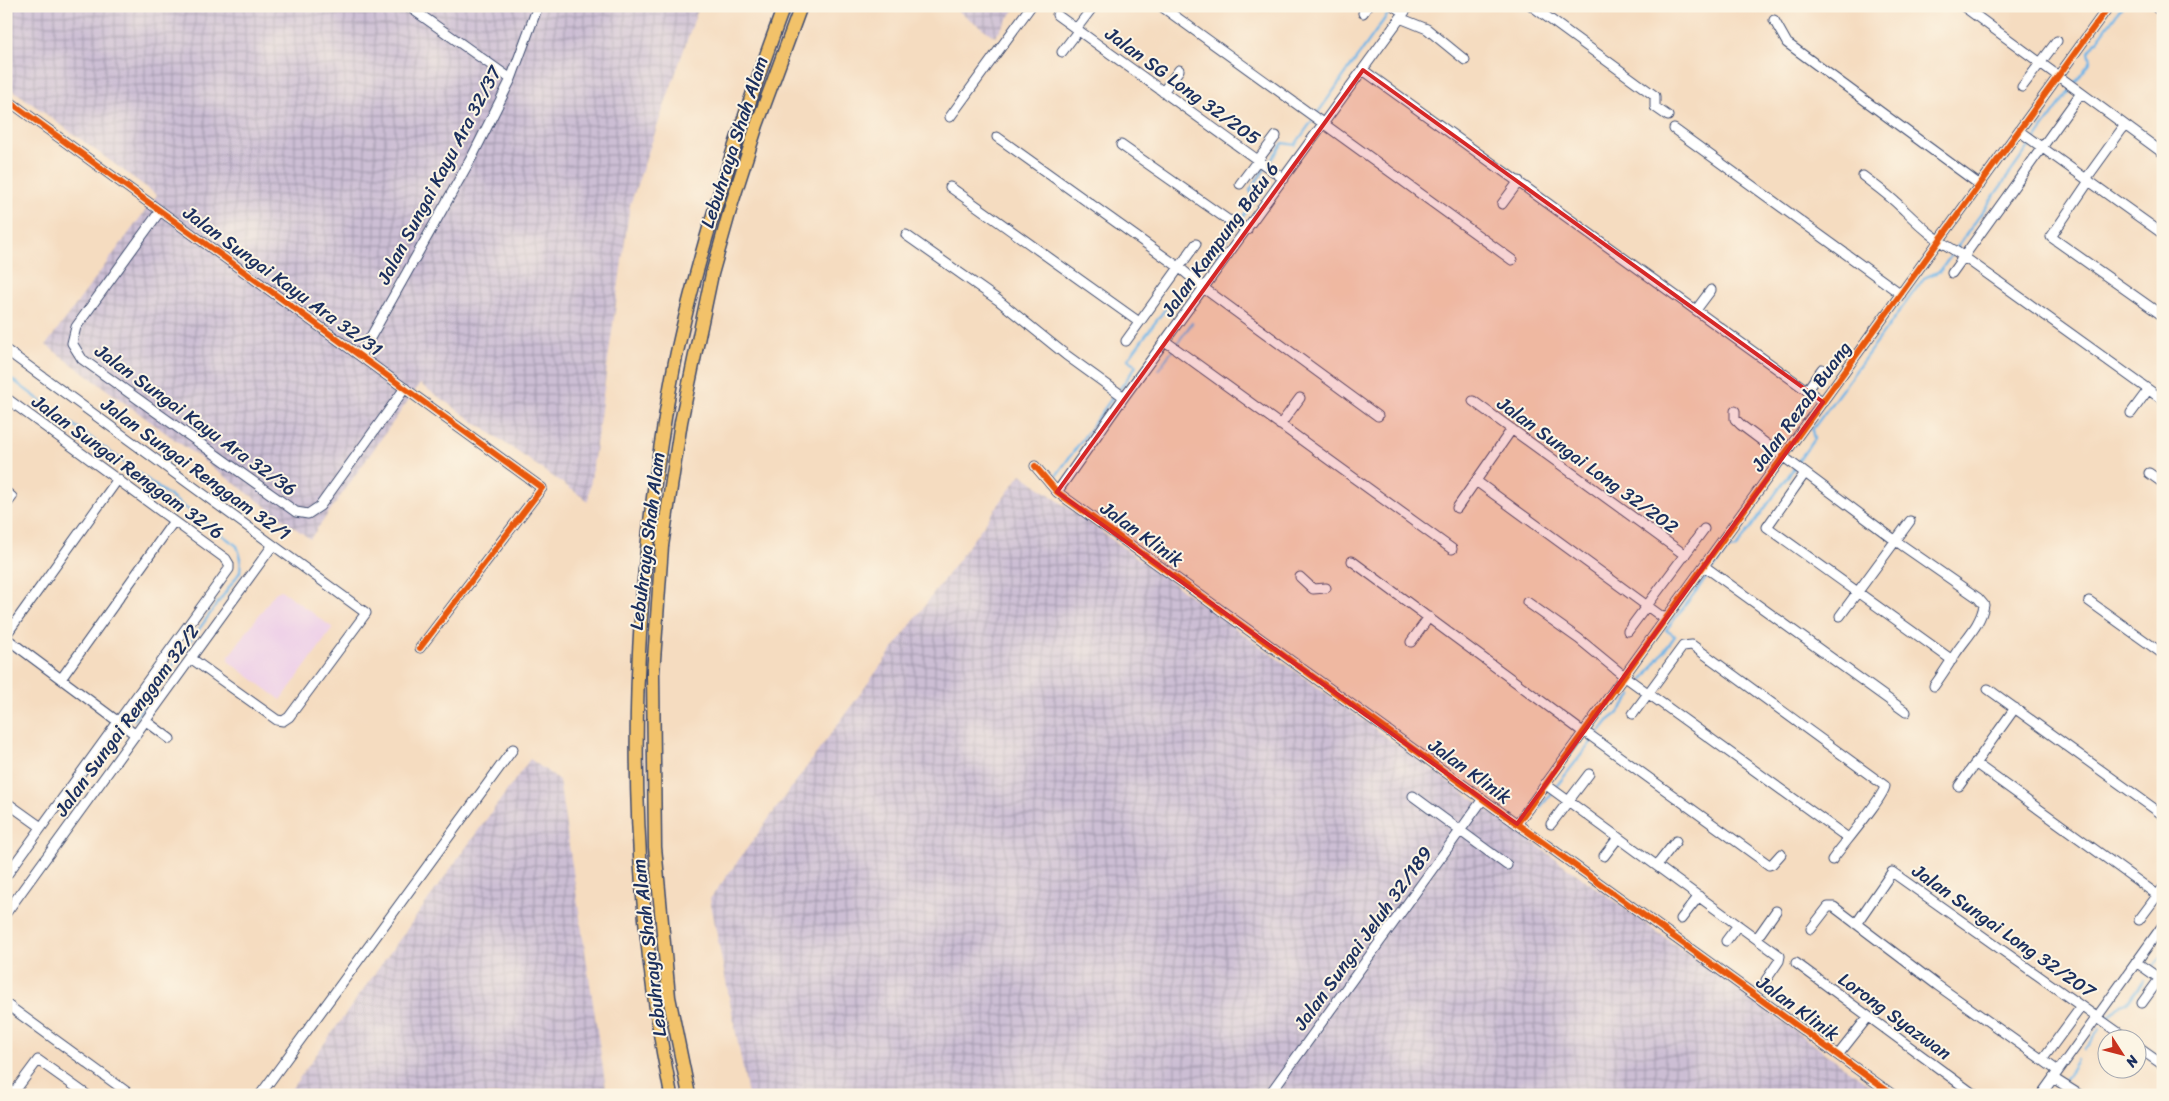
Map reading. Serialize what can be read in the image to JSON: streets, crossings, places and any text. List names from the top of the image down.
{
  "streets": {
    "highway": ["Lebuhraya Shah Alam"],
    "street": [
      "Jalan SG Long 32/205",
      "Jalan Sungai Kayu Ara 32/37",
      "Jalan Kampung Batu 6",
      "Jalan Sungai Kayu Ara 32/31",
      "Jalan Rezab Buang",
      "Jalan Sungai Kayu Ara 32/36",
      "Jalan Sungai Long 32/202",
      "Jalan Sungai Renggam 32/6",
      "Jalan Sungai Renggam 32/1",
      "Jalan Klinik",
      "Jalan Sungai Renggam 32/2",
      "Jalan Sungai Long 32/207",
      "Jalan Sungai Jeluh 32/189",
      "Lorong Syazwan"
    ]
  },
  "crossings": [
    ["Jalan SG Long 32/205", "Jalan Kampung Batu 6"],
    ["Jalan Sungai Kayu Ara 32/37", "Jalan Sungai Kayu Ara 32/31"],
    ["Jalan Kampung Batu 6", "Jalan Klinik"],
    ["Jalan Sungai Kayu Ara 32/31", "Jalan Sungai Kayu Ara 32/36"],
    ["Jalan Rezab Buang", "Jalan Klinik"],
    ["Jalan Sungai Renggam 32/1", "Jalan Sungai Renggam 32/2"],
    ["Jalan Klinik", "Jalan Sungai Jeluh 32/189"]
  ],
  "north": "bottom right"
}
